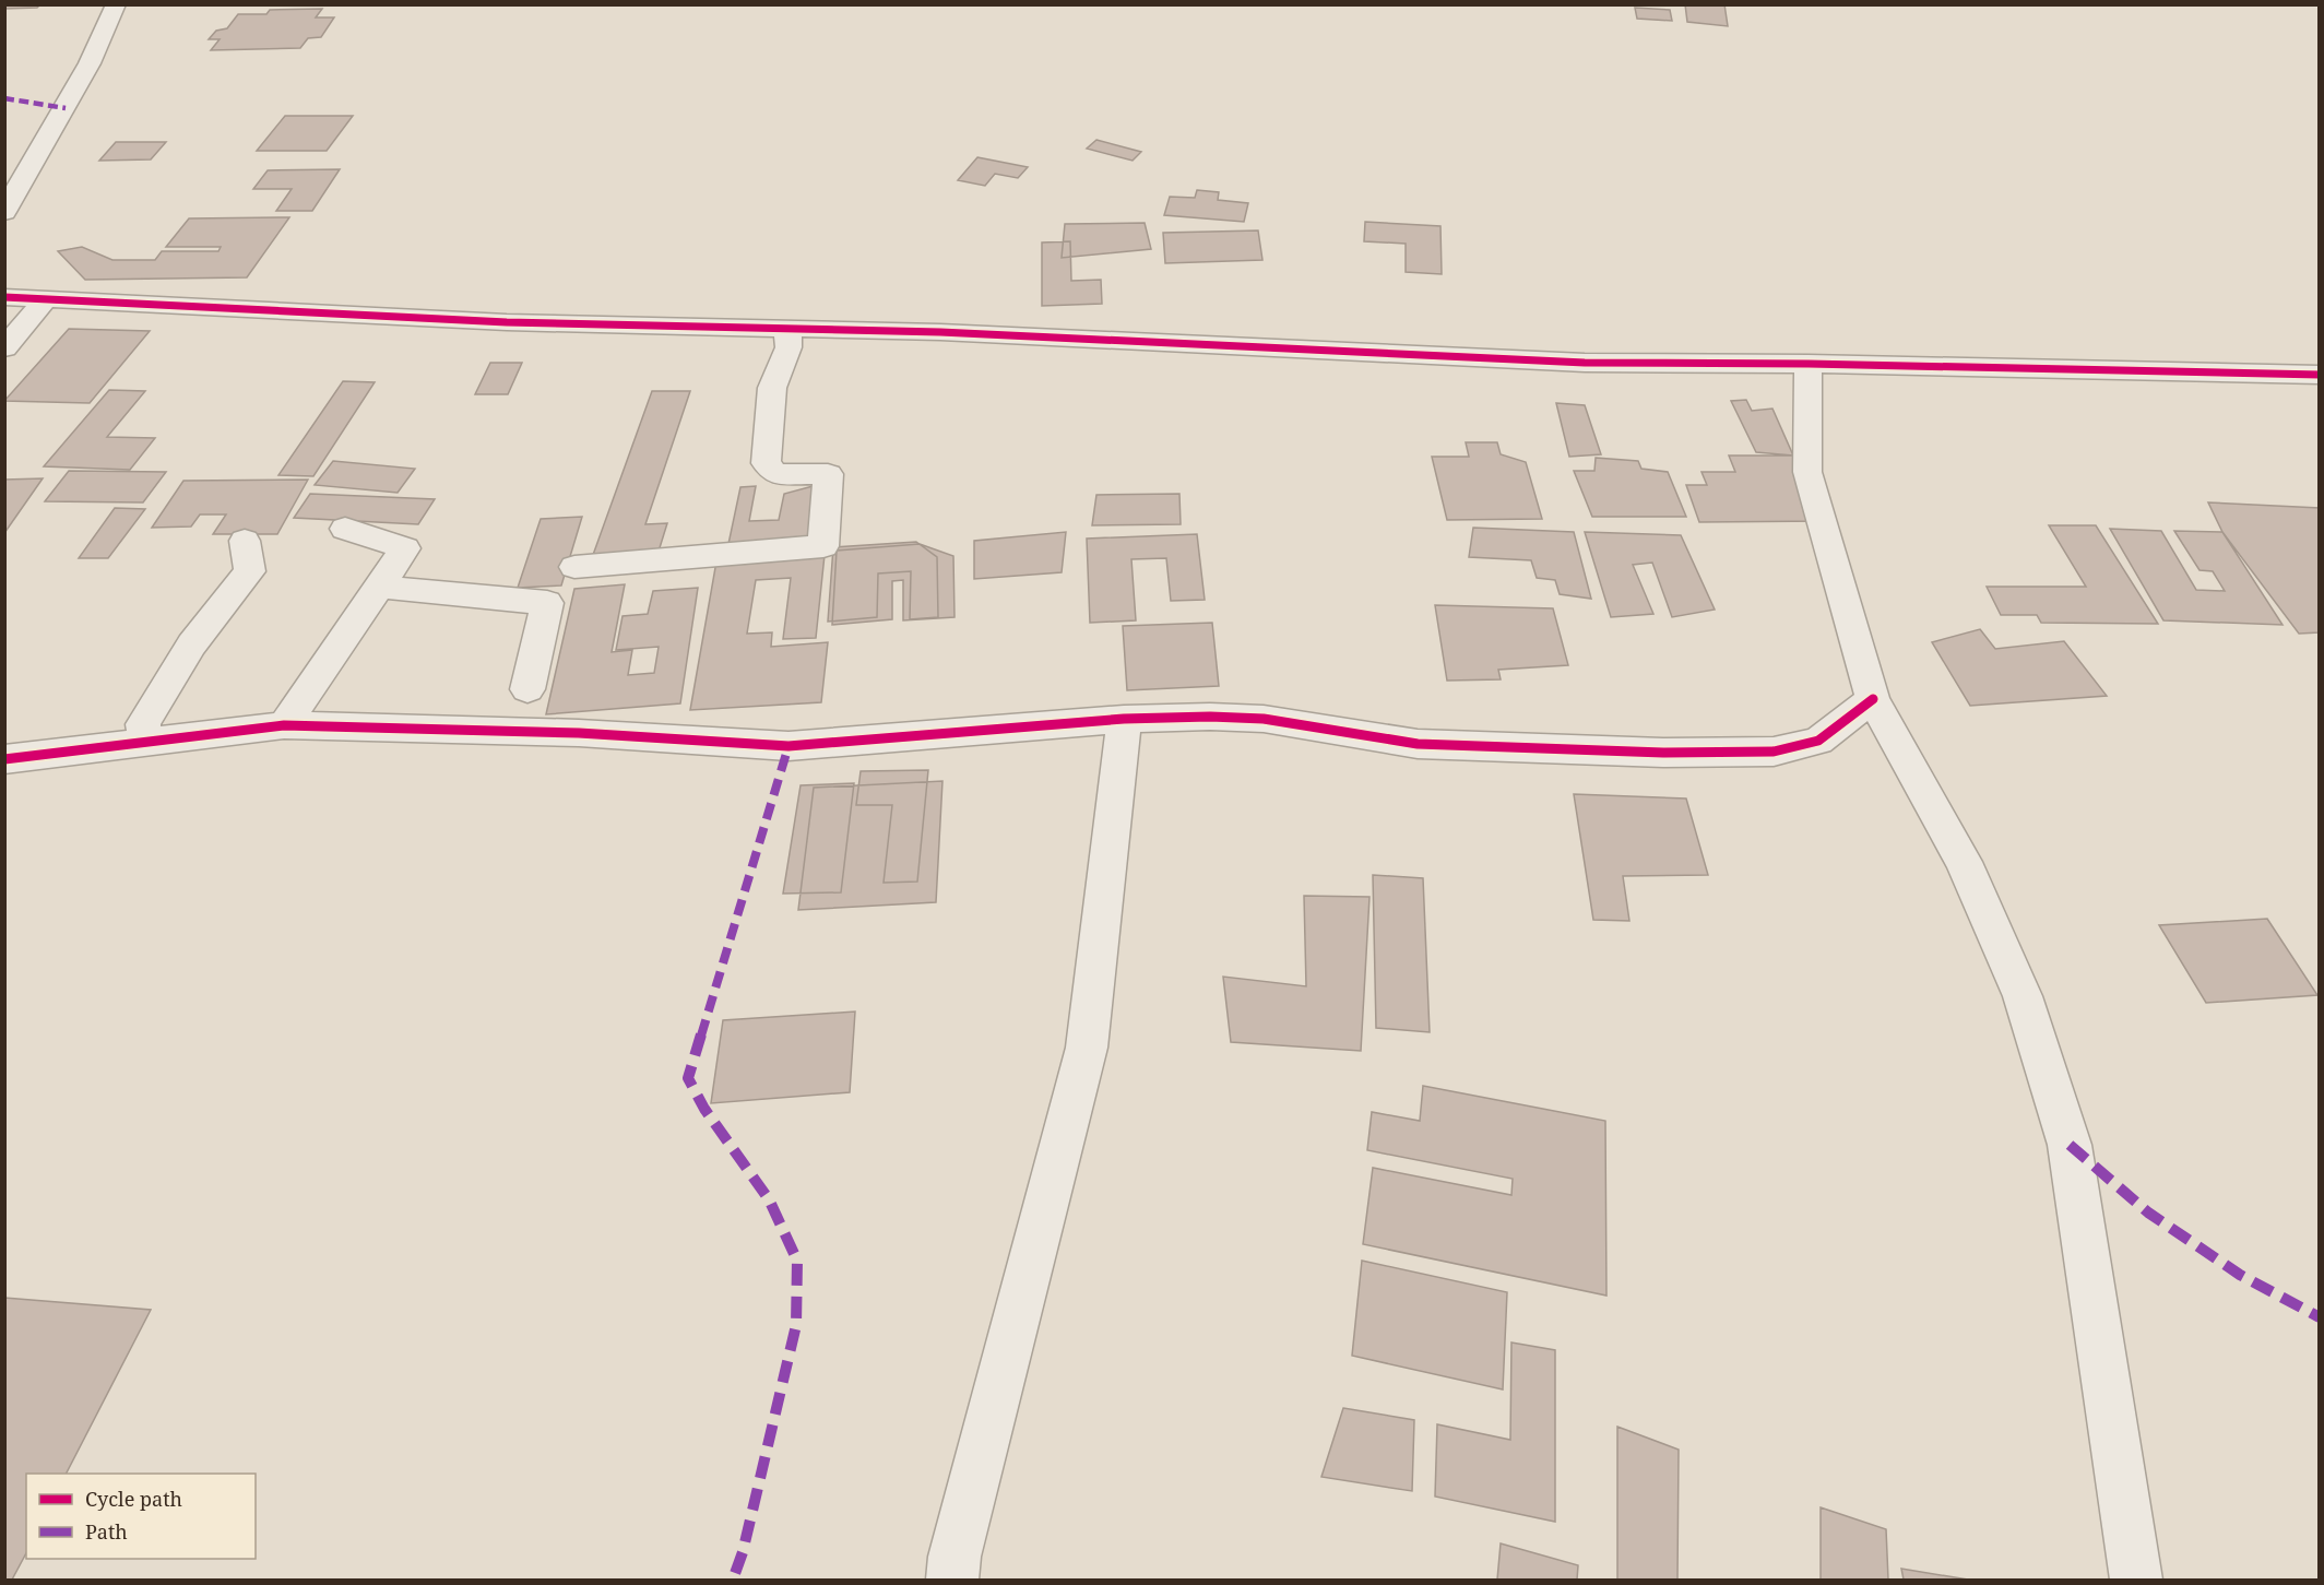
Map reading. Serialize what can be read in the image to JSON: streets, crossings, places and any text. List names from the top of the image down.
{
  "legend": ["Cycle path", "Path"]
}
